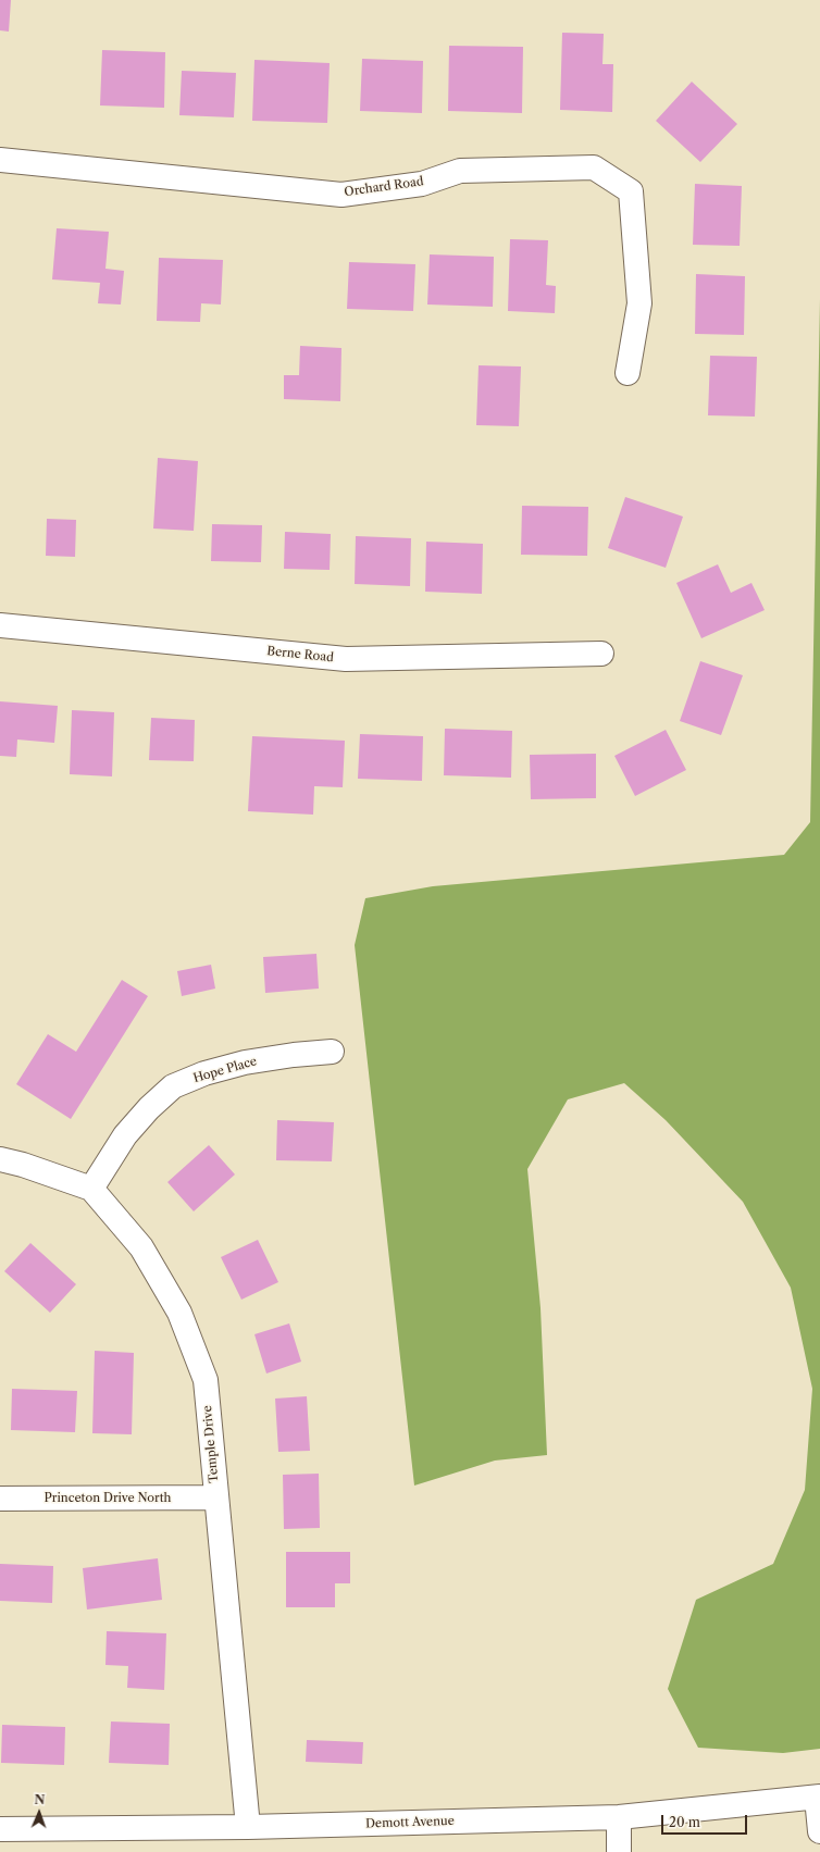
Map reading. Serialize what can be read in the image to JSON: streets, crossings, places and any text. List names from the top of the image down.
{
  "streets": {
    "street": [
      "Orchard Road",
      "Berne Road",
      "Hope Place",
      "Temple Drive",
      "Princeton Drive North",
      "Demott Avenue"
    ]
  },
  "crossings": [
    ["Hope Place", "Temple Drive"],
    ["Temple Drive", "Princeton Drive North"],
    ["Temple Drive", "Demott Avenue"]
  ],
  "scale_bar": "20 m",
  "north": "top"
}
